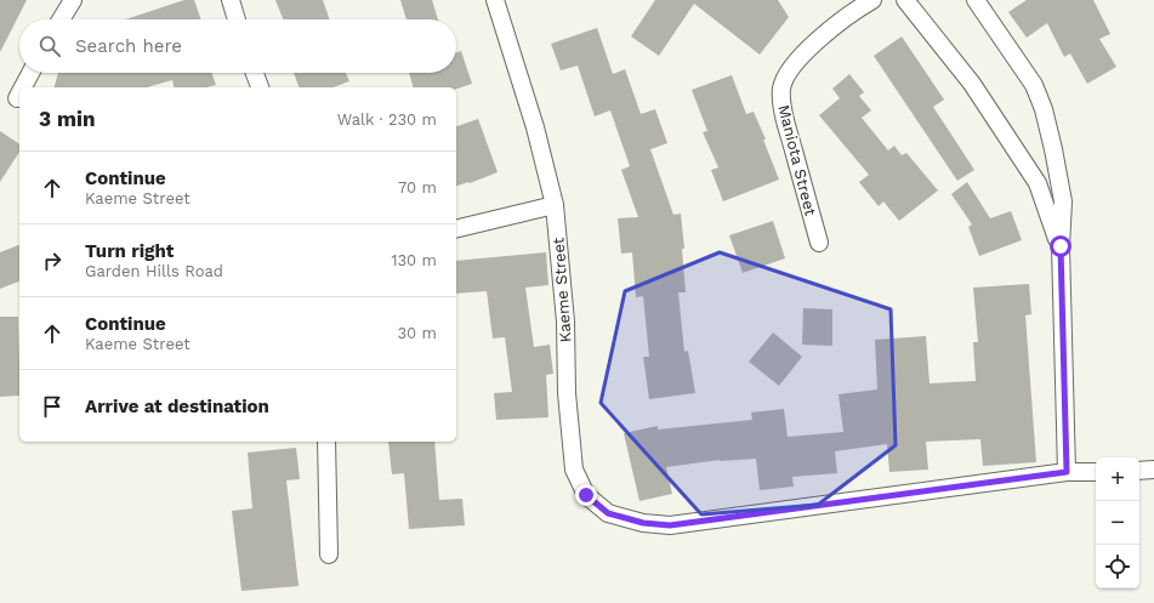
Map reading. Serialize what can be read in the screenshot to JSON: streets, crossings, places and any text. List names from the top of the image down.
{
  "streets": {
    "street": ["Maniota Street", "Kaeme Street"]
  },
  "page": {
    "search": "Search here",
    "heading": ["3 min", "Walk · 230 m"],
    "list": [
      ["Continue", "Kaeme Street", "70 m"],
      ["Turn right", "Garden Hills Road", "130 m"],
      ["Continue", "Kaeme Street", "30 m"],
      "Arrive at destination"
    ],
    "map_buttons": ["+", "−"]
  }
}
